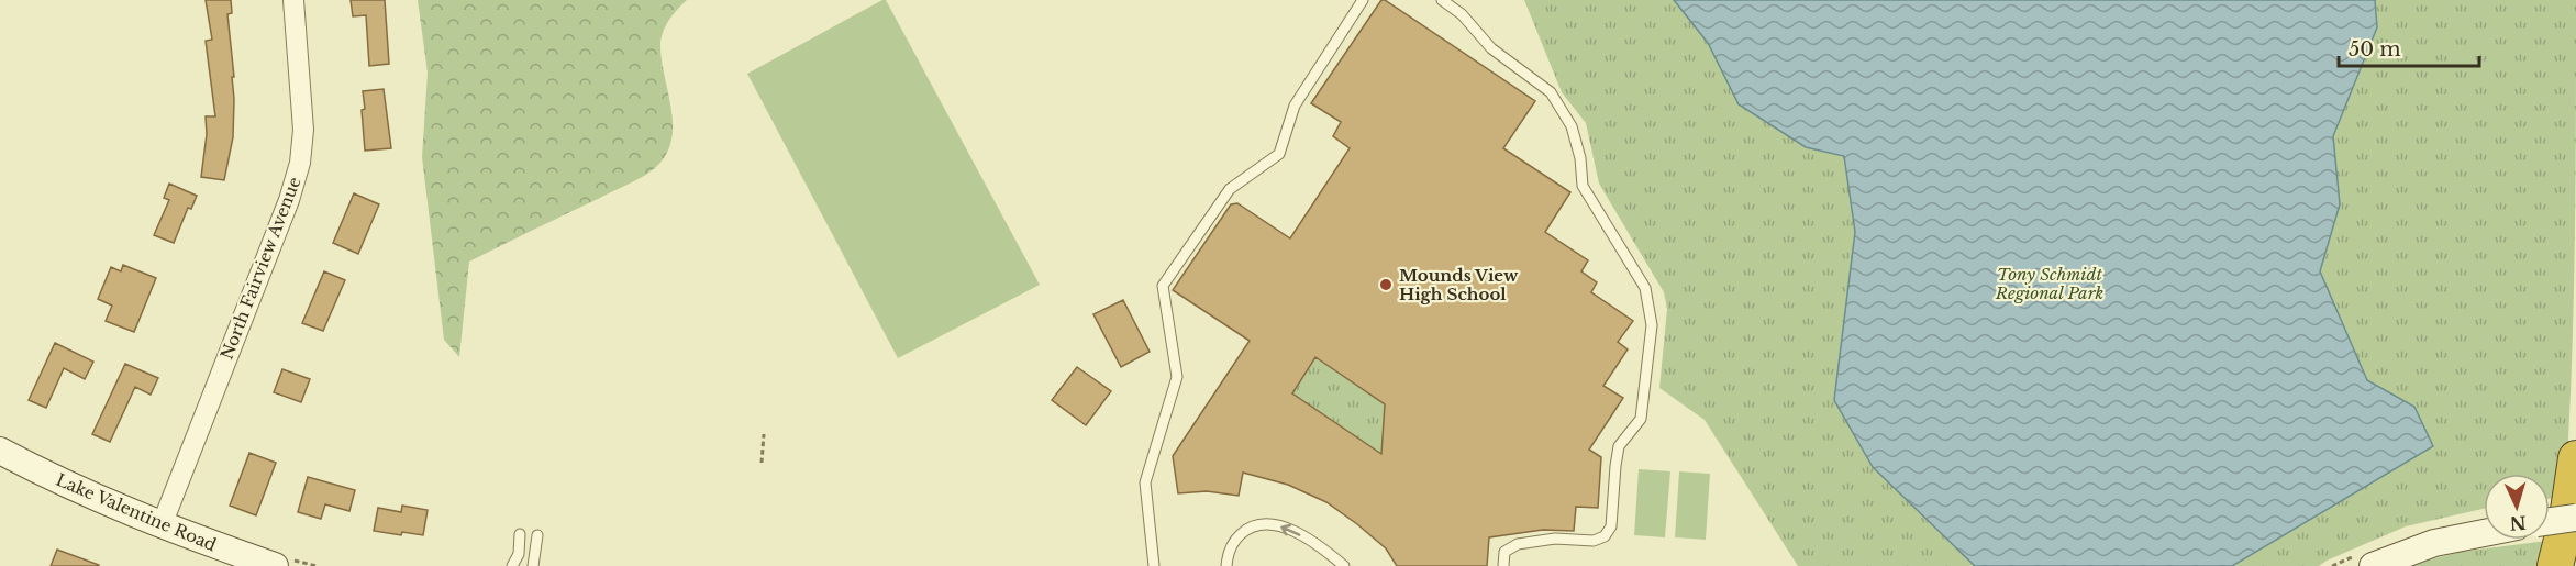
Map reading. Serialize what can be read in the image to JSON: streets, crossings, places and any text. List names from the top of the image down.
{
  "streets": {
    "street": ["North Fairview Avenue", "Lake Valentine Road"]
  },
  "crossings": [
    ["North Fairview Avenue", "Lake Valentine Road"]
  ],
  "parks": ["Tony Schmidt Regional Park"],
  "places": ["Mounds View High School"],
  "scale_bar": "50 m",
  "north": "bottom"
}
